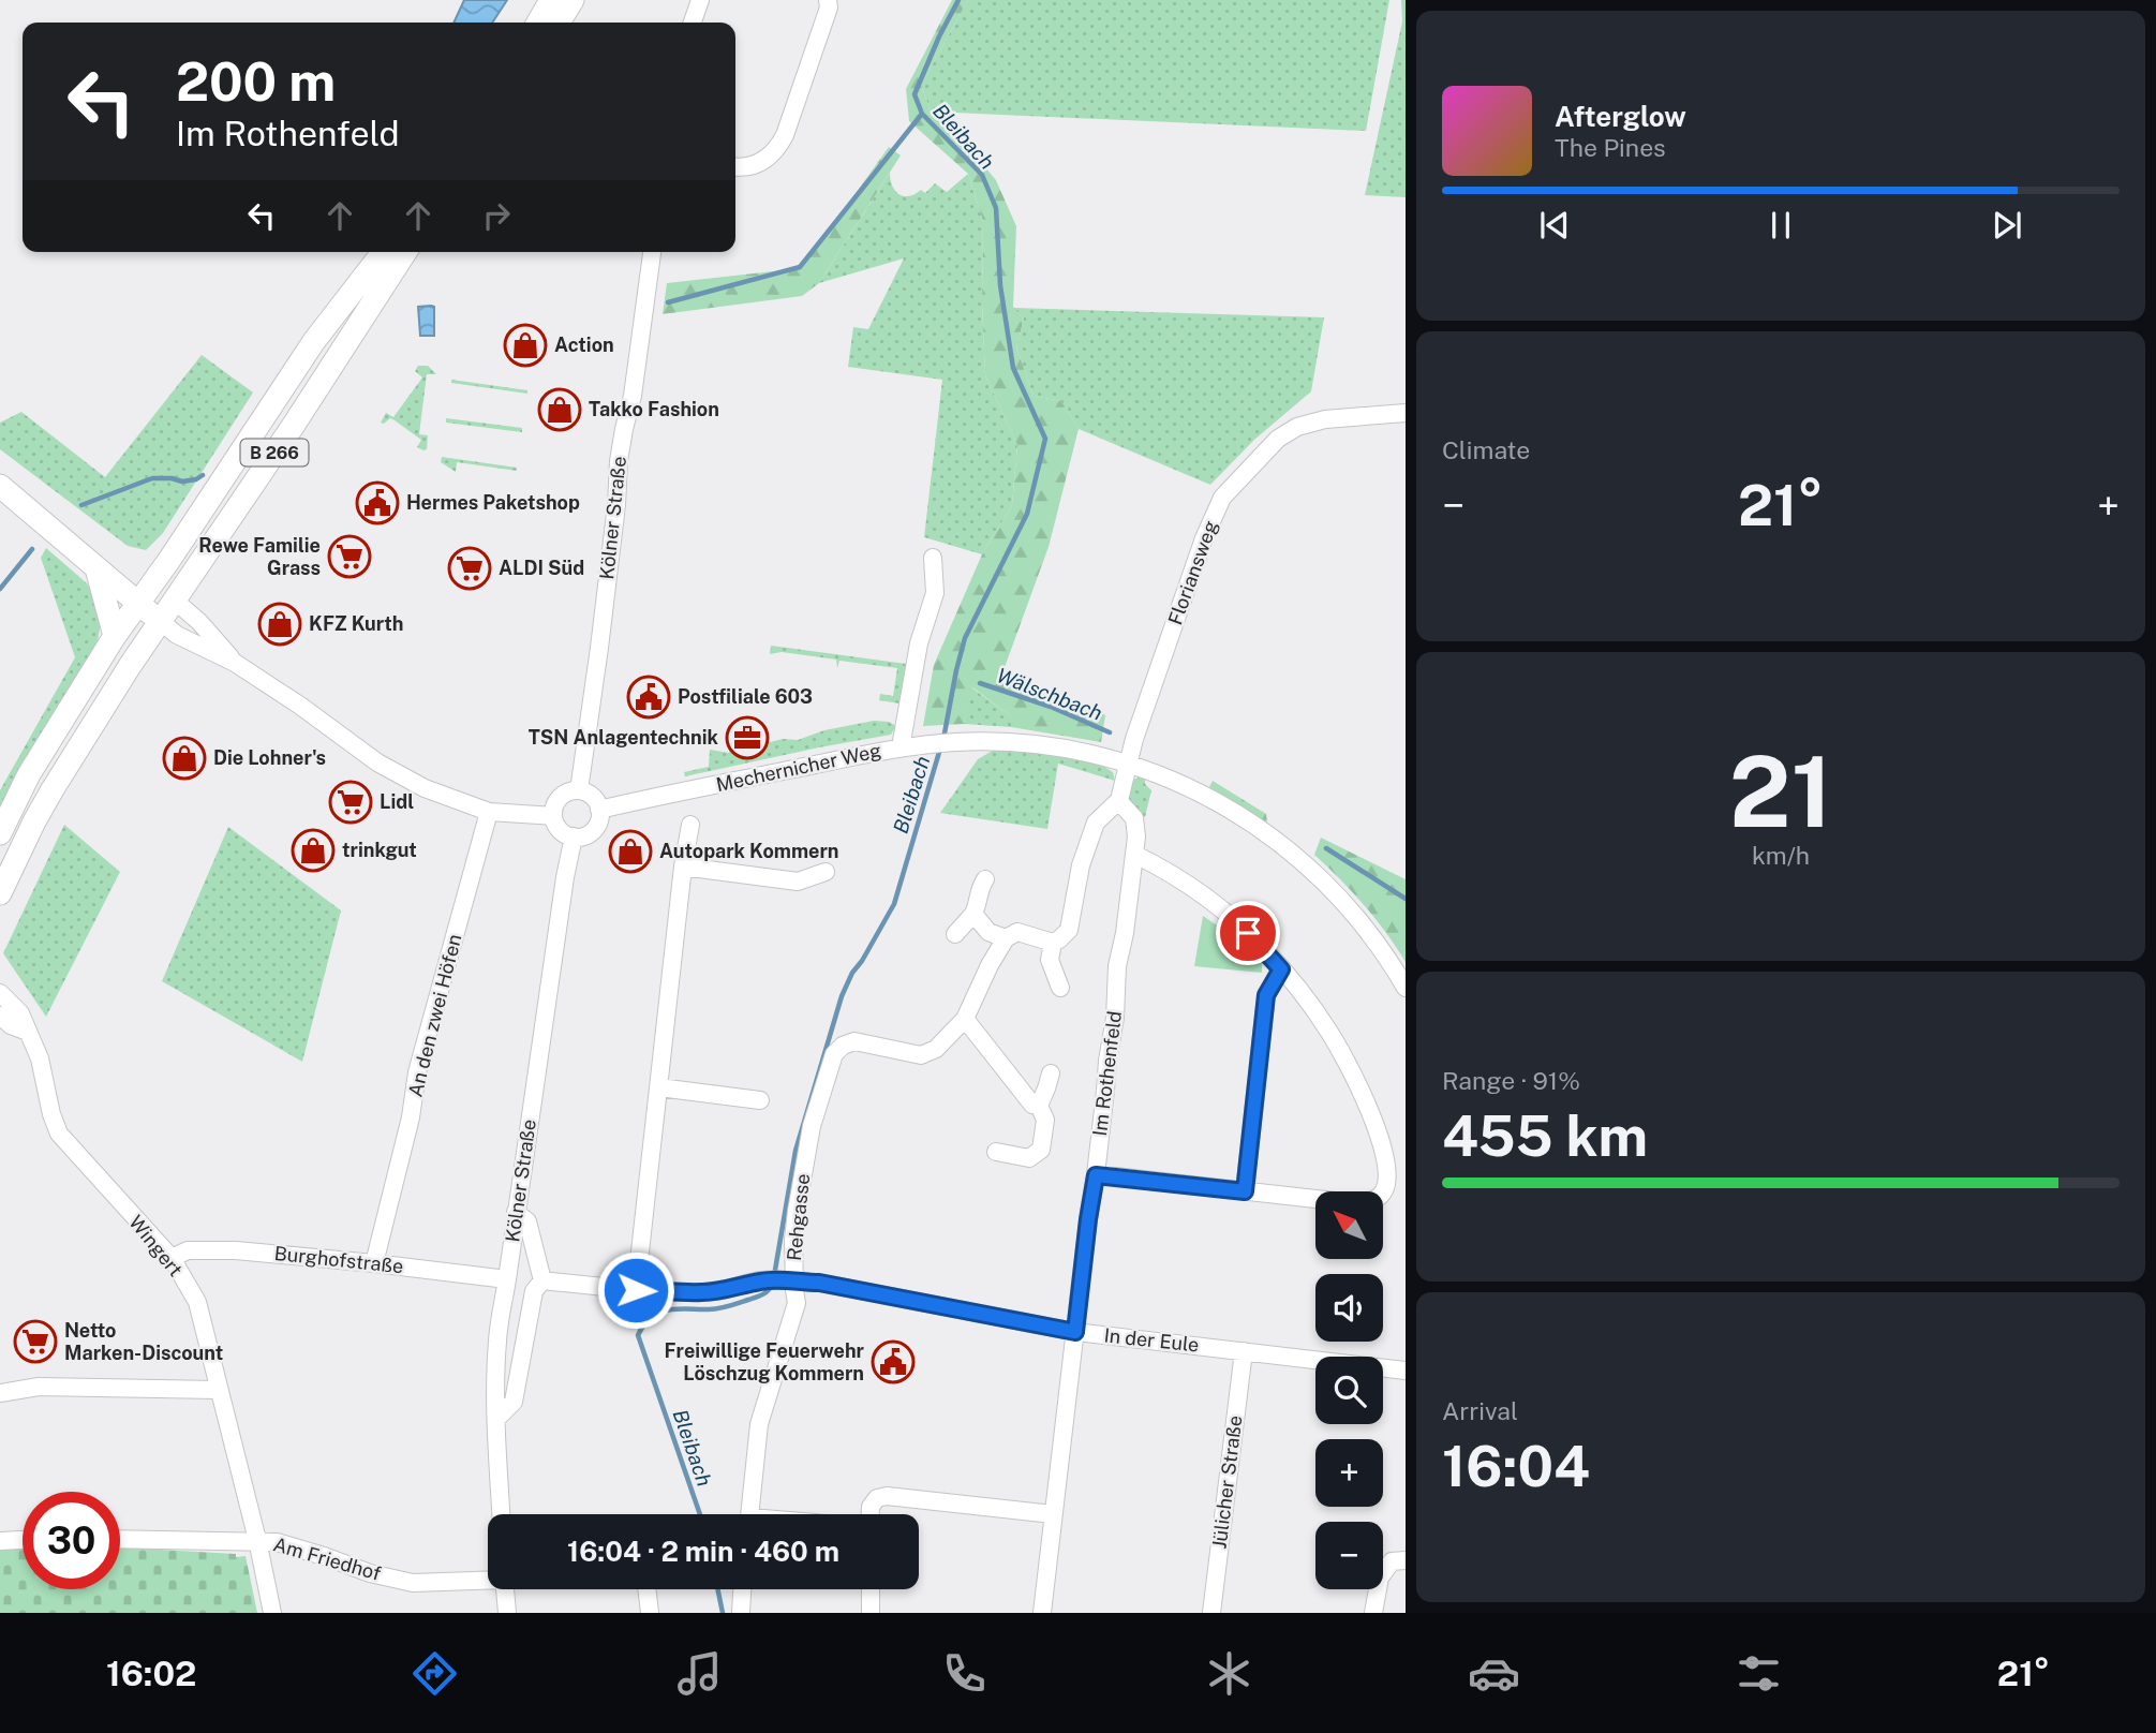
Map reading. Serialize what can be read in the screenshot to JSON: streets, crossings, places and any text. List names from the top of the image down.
{
  "streets": {
    "main road": ["B 266"],
    "street": [
      "Kölner Straße",
      "Floriansweg",
      "Mechernicher Weg",
      "An den zwei Höfen",
      "Im Rothenfeld",
      "Rehgasse",
      "Wingert",
      "Burghofstraße",
      "In der Eule",
      "Jülicher Straße",
      "Am Friedhof"
    ]
  },
  "crossings": [
    ["Kölner Straße", "Mechernicher Weg"],
    ["Kölner Straße", "Burghofstraße"],
    ["Floriansweg", "Mechernicher Weg"],
    ["An den zwei Höfen", "Burghofstraße"],
    ["Im Rothenfeld", "In der Eule"],
    ["Rehgasse", "In der Eule"],
    ["Wingert", "Burghofstraße"],
    ["Wingert", "Am Friedhof"],
    ["In der Eule", "Jülicher Straße"]
  ],
  "water": ["Bleibach", "Wälschbach"],
  "places": {
    "shop": [
      "Action",
      "Takko Fashion",
      "KFZ Kurth",
      "Die Lohner's",
      "trinkgut",
      "Autopark Kommern"
    ],
    "public building": ["Hermes Paketshop", "Postfiliale 603", "Freiwillige Feuerwehr Löschzug Kommern"],
    "supermarket": [
      "Rewe Familie Grass",
      "ALDI Süd",
      "Lidl",
      "Netto Marken-Discount"
    ],
    "office": ["TSN Anlagentechnik"]
  },
  "north": "top left",
  "page": {
    "turn": ["200 m", "Im Rothenfeld"],
    "song": ["Afterglow", "The Pines"],
    "tile": [
      "Climate",
      ["21", "km/h"],
      ["Range · 91%", "455 km"],
      ["Arrival", "16:04"]
    ],
    "heat": ["−", "21°", "+"],
    "map_buttons": ["+", "−"],
    "limit": "30",
    "trip": "16:04 · 2 min · 460 m",
    "tabs": ["16:02", "21°"]
  }
}
